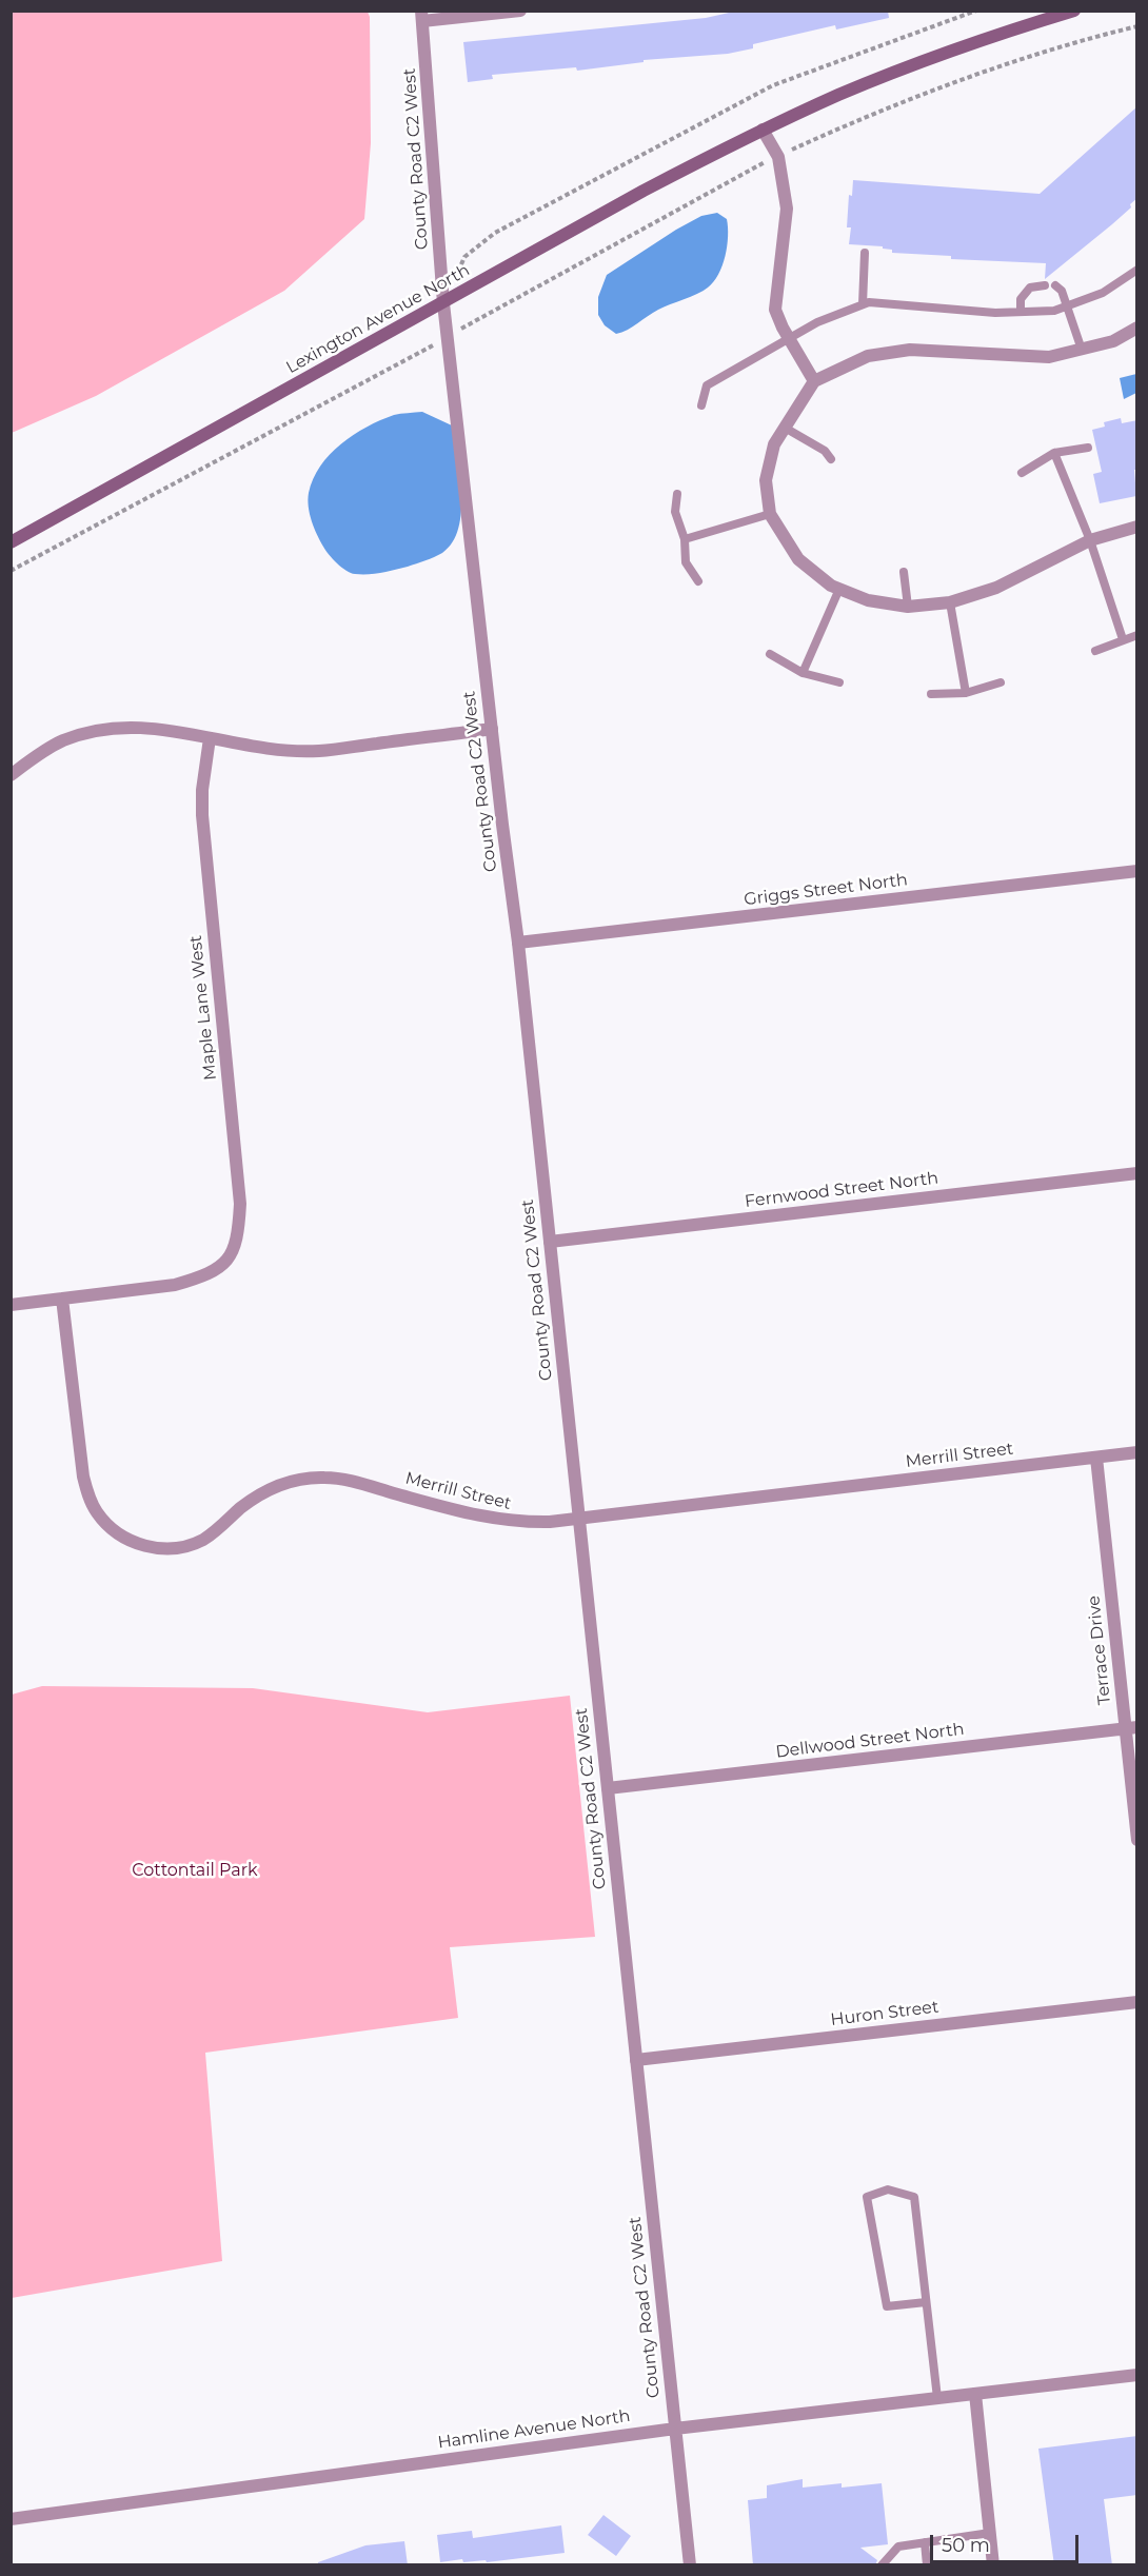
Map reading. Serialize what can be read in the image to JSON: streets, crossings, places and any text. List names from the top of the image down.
{
  "streets": {
    "main road": ["Lexington Avenue North"],
    "street": [
      "County Road C2 West",
      "Griggs Street North",
      "Maple Lane West",
      "Fernwood Street North",
      "Merrill Street",
      "Terrace Drive",
      "Dellwood Street North",
      "Huron Street",
      "Hamline Avenue North"
    ]
  },
  "crossings": [
    ["County Road C2 West", "Lexington Avenue North"],
    ["County Road C2 West", "Griggs Street North"],
    ["County Road C2 West", "Fernwood Street North"],
    ["County Road C2 West", "Merrill Street"],
    ["County Road C2 West", "Dellwood Street North"],
    ["County Road C2 West", "Huron Street"],
    ["County Road C2 West", "Hamline Avenue North"],
    ["Maple Lane West", "Merrill Street"],
    ["Merrill Street", "Terrace Drive"],
    ["Terrace Drive", "Dellwood Street North"]
  ],
  "parks": ["Cottontail Park"],
  "scale_bar": "50 m"
}
